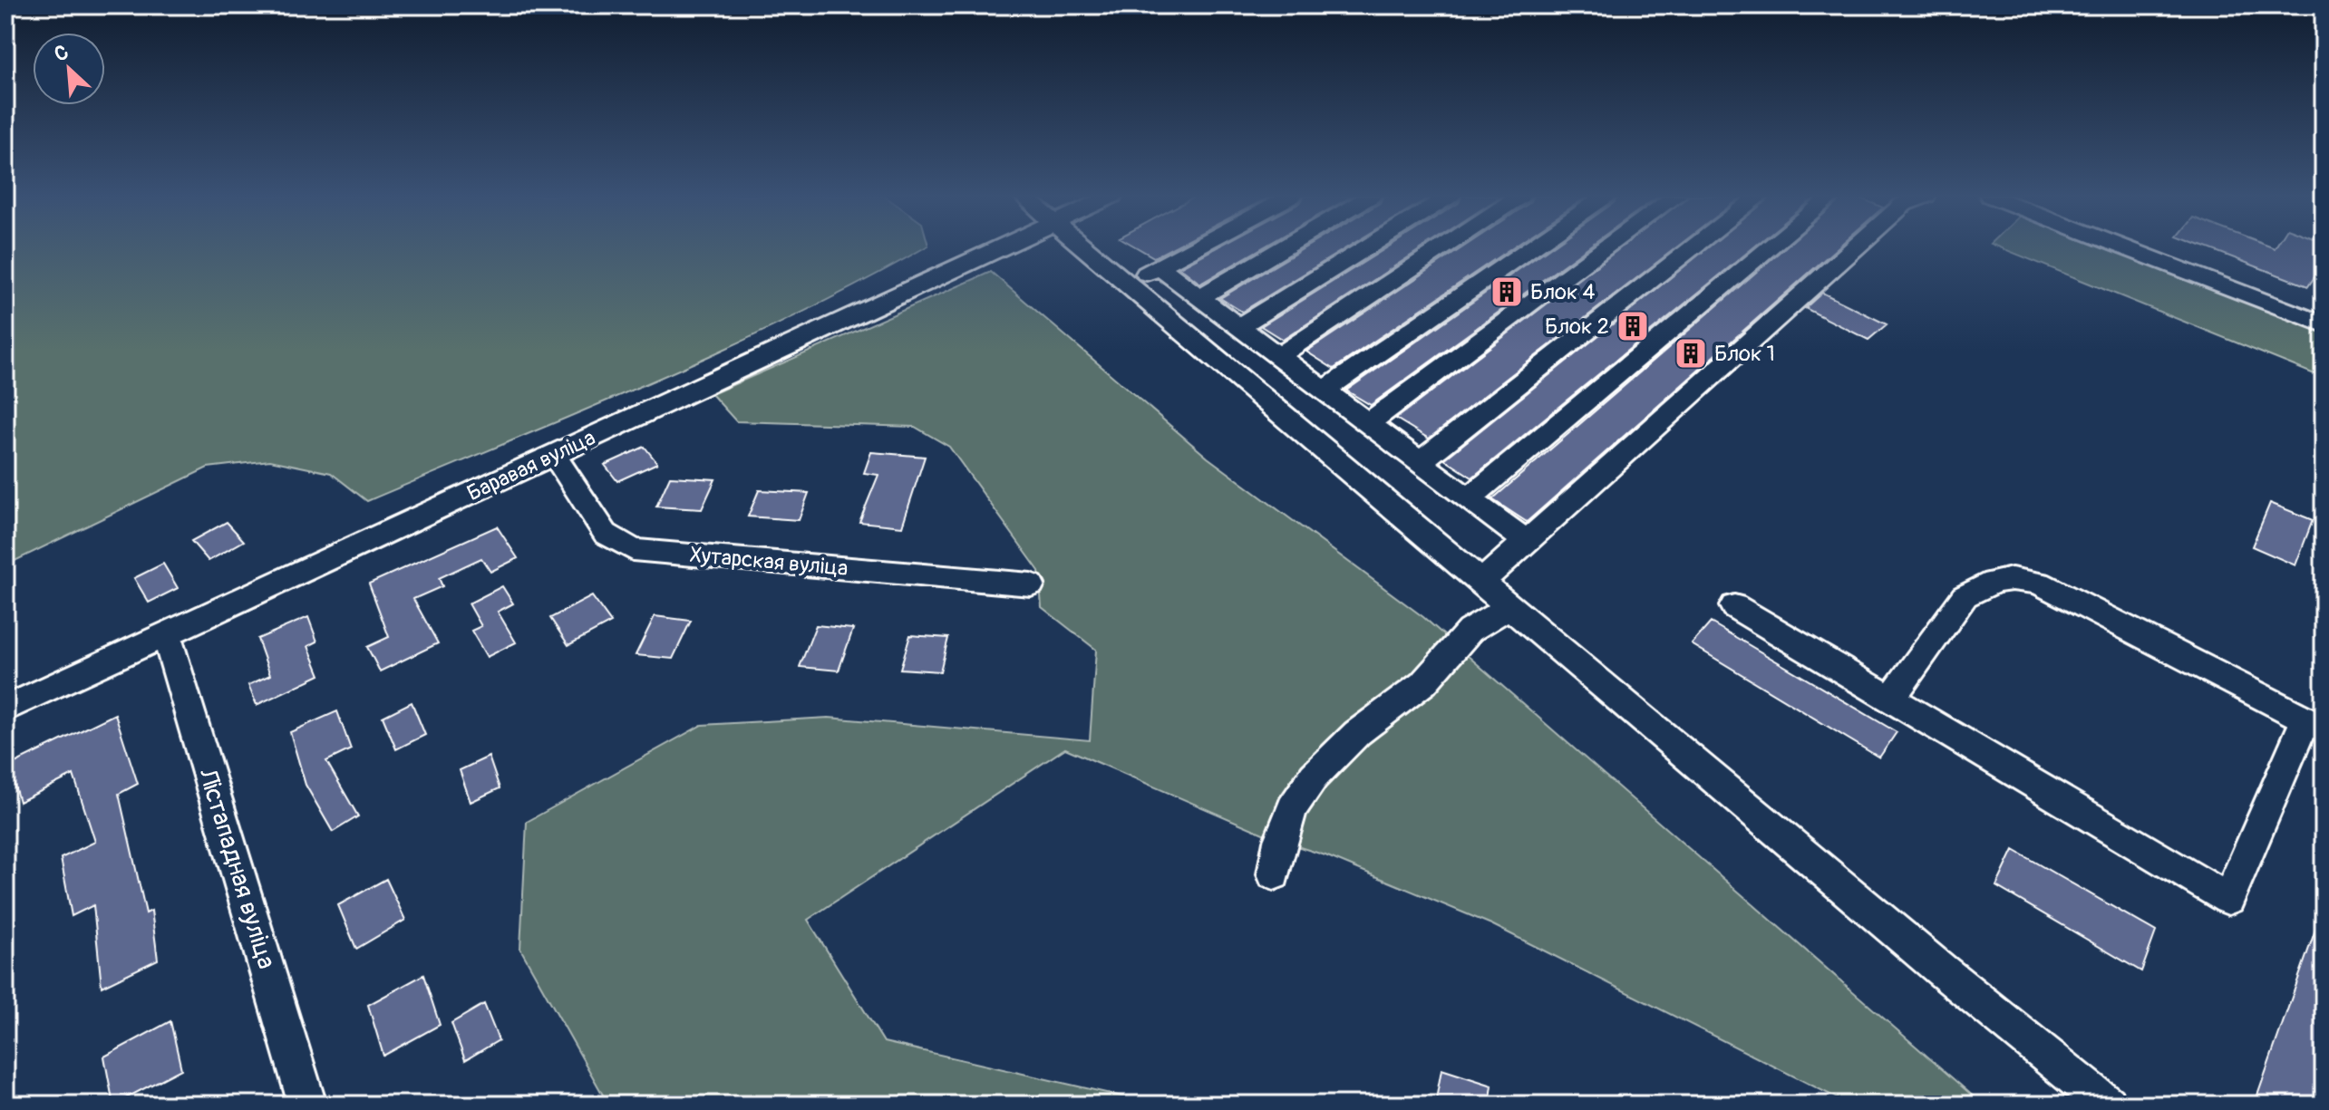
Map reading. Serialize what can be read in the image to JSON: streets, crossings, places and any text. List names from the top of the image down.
{
  "streets": {
    "street": ["Баравая вуліца", "Хутарская вуліца", "Лістападная вуліца"]
  },
  "crossings": [
    ["Баравая вуліца", "Хутарская вуліца"],
    ["Баравая вуліца", "Лістападная вуліца"]
  ],
  "places": {
    "building": ["Блок 4", "Блок 2", "Блок 1"]
  },
  "north": "top left"
}
